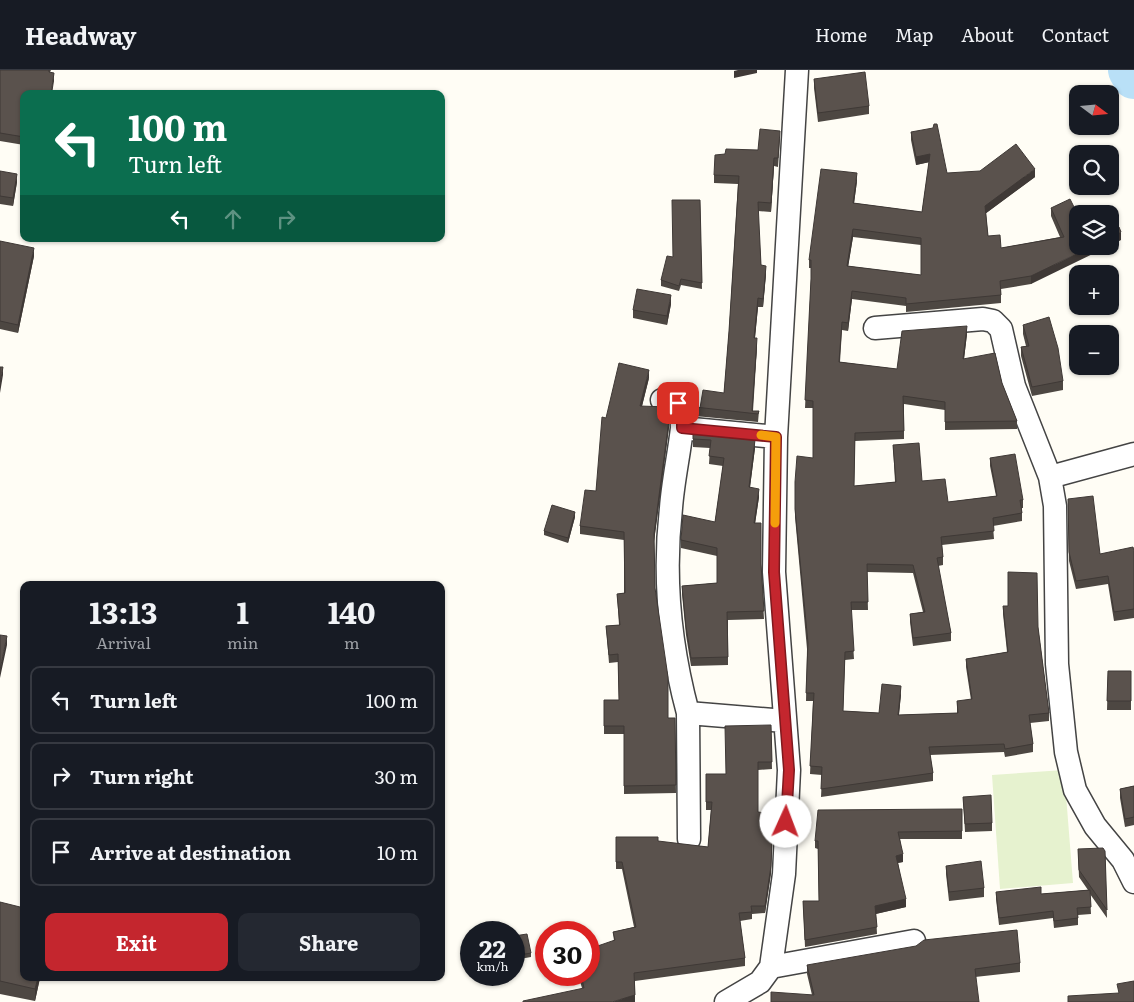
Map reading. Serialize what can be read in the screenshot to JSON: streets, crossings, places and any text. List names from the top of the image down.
{
  "north": "right",
  "page": {
    "header": "Headway",
    "nav": [
      "Home",
      "Map",
      "About",
      "Contact"
    ],
    "map_buttons": ["+", "−"],
    "turn": ["100 m", "Turn left"],
    "eta": [
      "13:13",
      "Arrival",
      "1",
      "min",
      "140",
      "m"
    ],
    "list": [
      {
        "name": "Turn left",
        "value": "100 m"
      },
      {
        "name": "Turn right",
        "value": "30 m"
      },
      {
        "name": "Arrive at destination",
        "value": "10 m"
      }
    ],
    "buttons": ["Exit", "Share"],
    "speed": "22 km/h",
    "limit": "30"
  }
}
